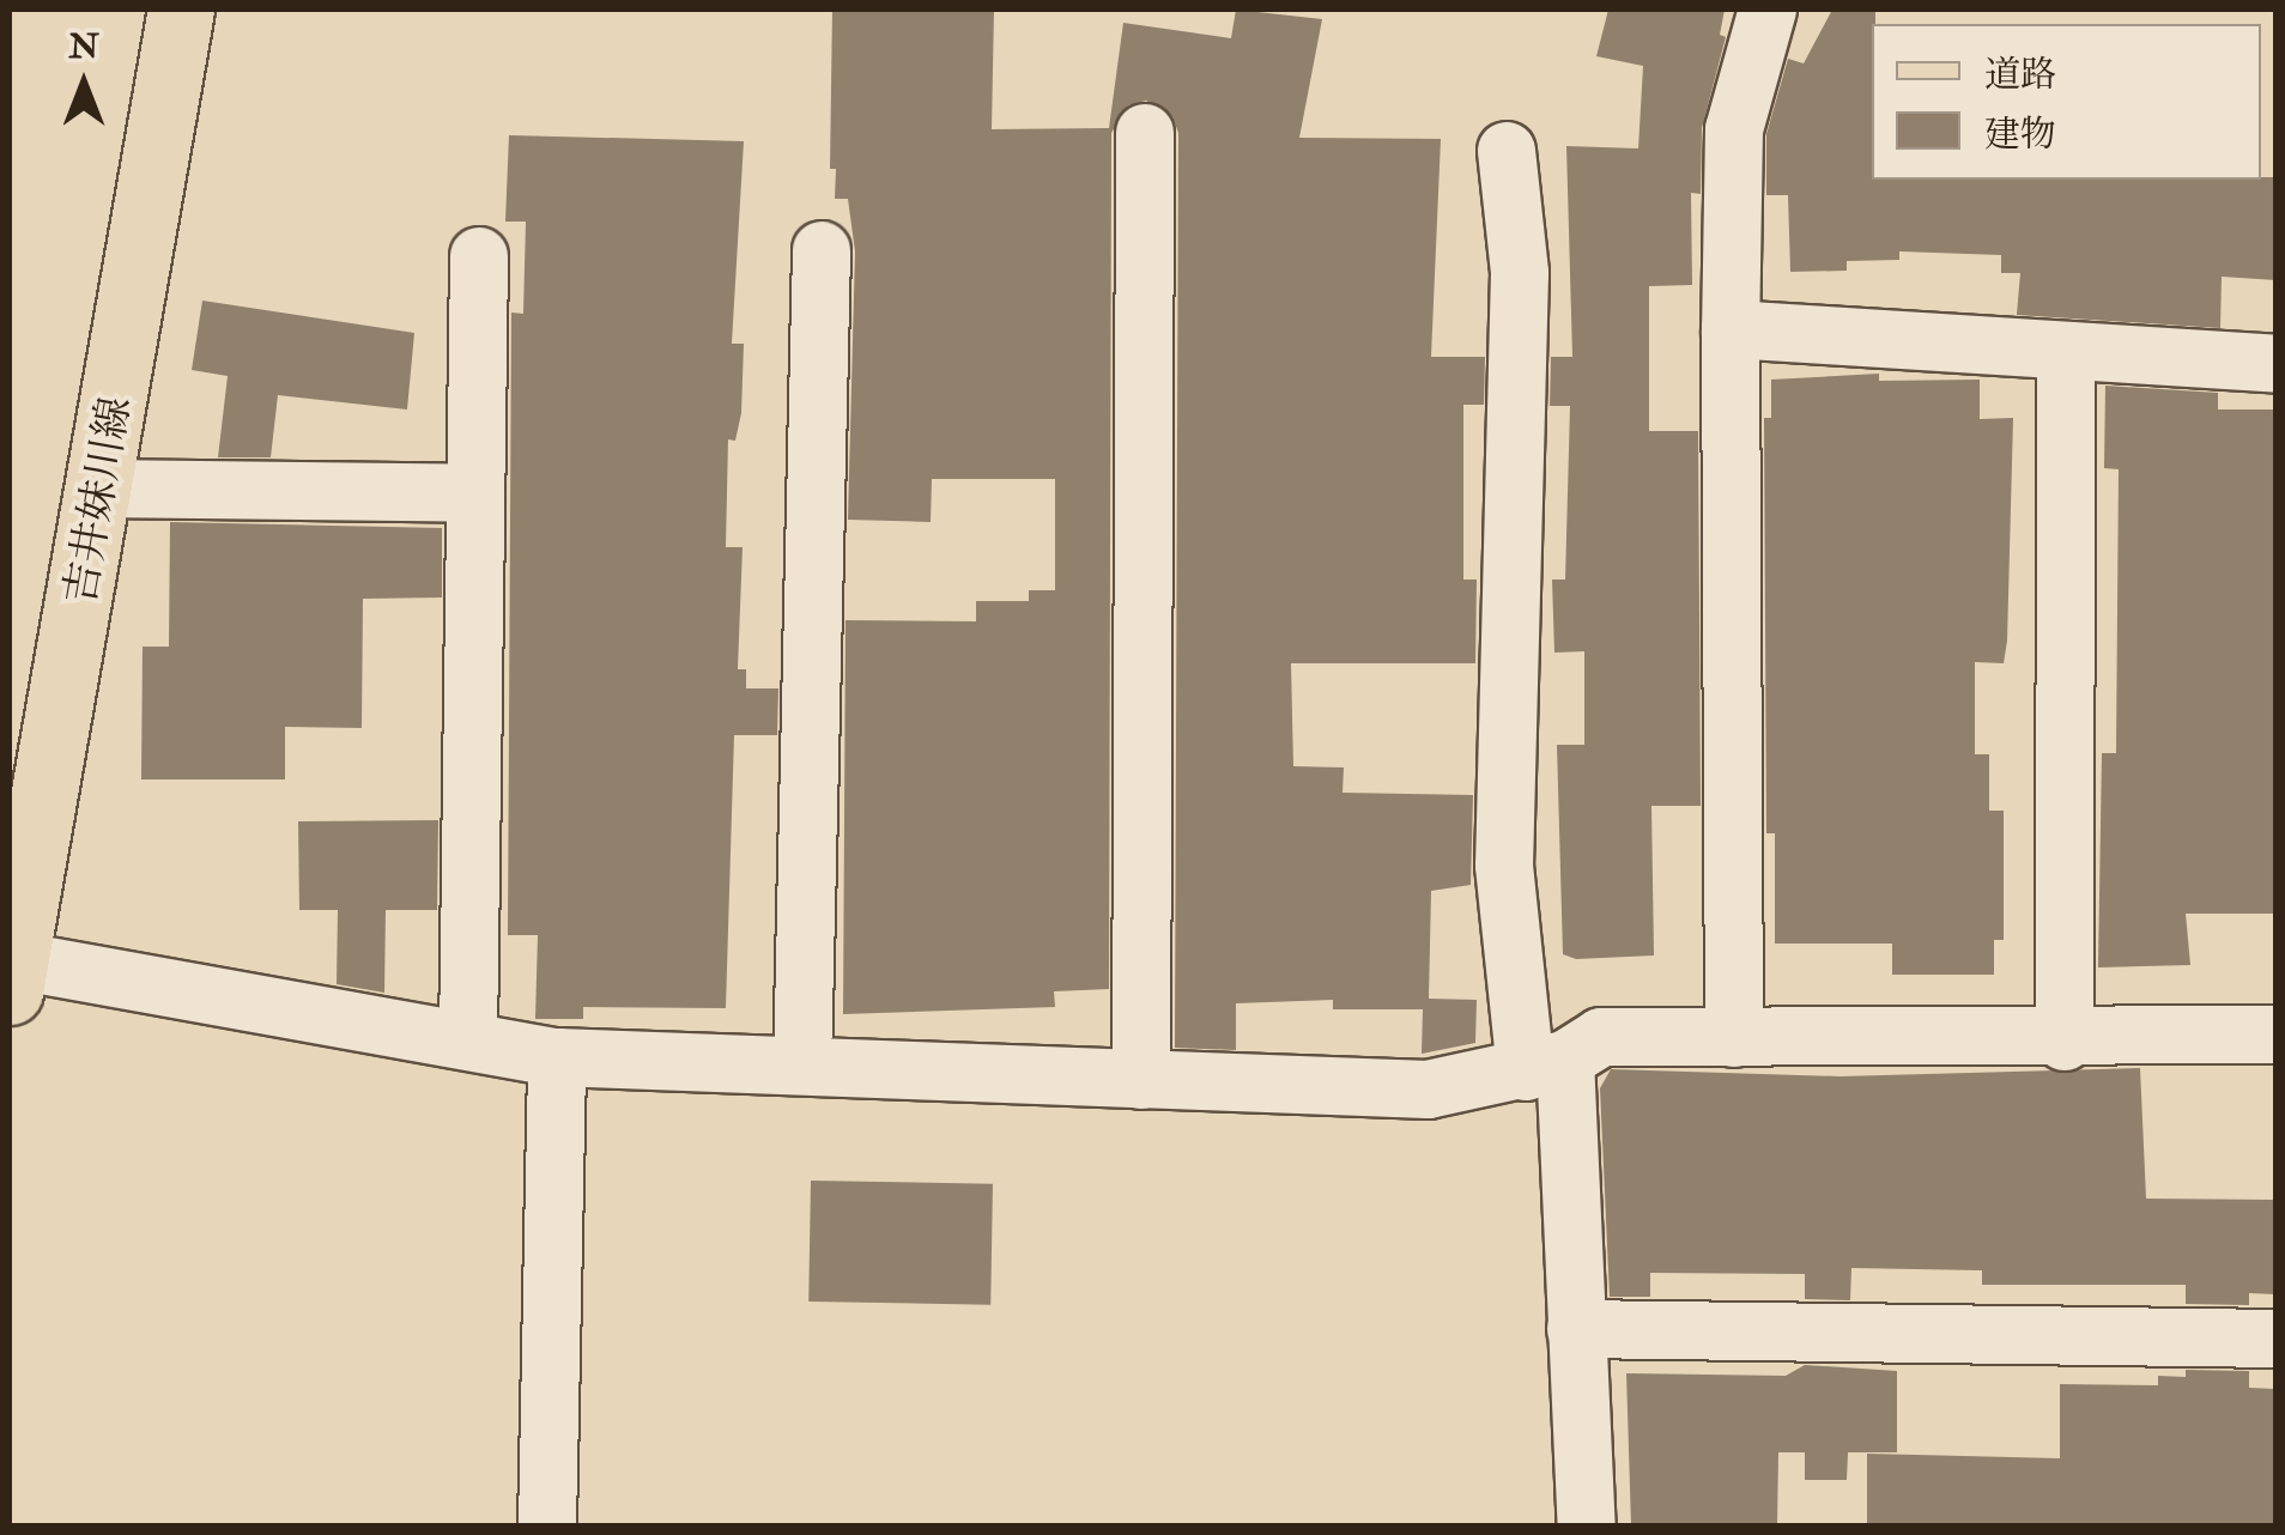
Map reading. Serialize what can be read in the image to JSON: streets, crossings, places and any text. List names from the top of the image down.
{
  "streets": {
    "main road": ["吉井妹川線"]
  },
  "legend": ["道路", "建物"],
  "north": "top"
}
